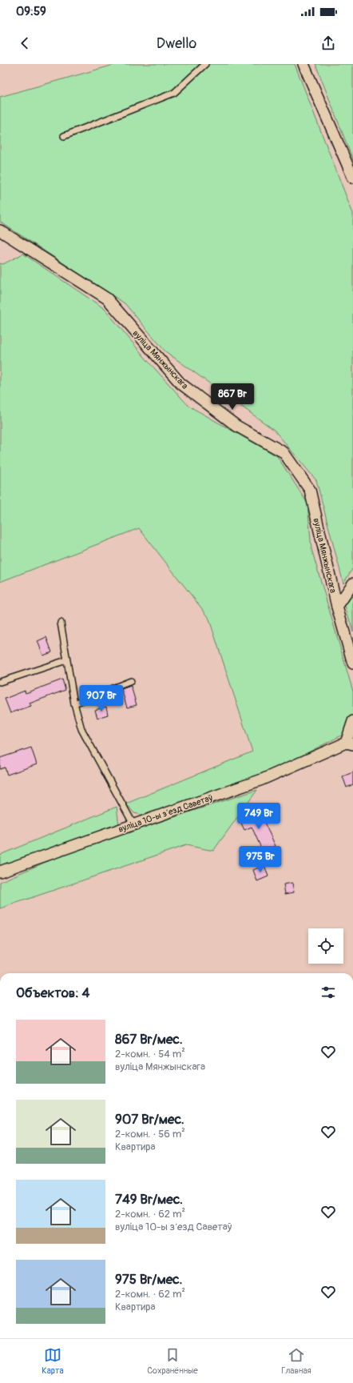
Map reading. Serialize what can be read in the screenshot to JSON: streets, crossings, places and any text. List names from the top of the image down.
{
  "streets": {
    "street": ["вуліца Мянжынскага", "вуліца 10-ы зʼезд Саветаў"]
  },
  "page": {
    "status": "09:59",
    "header": "Dwello",
    "price": [
      "867 Br",
      "907 Br",
      "749 Br",
      "975 Br"
    ],
    "heading": "Объектов: 4",
    "list": [
      {
        "name": "867 Br/мес.",
        "note": "2-комн. · 54 m² · вуліца Мянжынскага"
      },
      {
        "name": "907 Br/мес.",
        "note": "2-комн. · 56 m² · Квартира"
      },
      {
        "name": "749 Br/мес.",
        "note": "2-комн. · 62 m² · вуліца 10-ы зʼезд Саветаў"
      },
      {
        "name": "975 Br/мес.",
        "note": "2-комн. · 62 m² · Квартира"
      }
    ],
    "tabs": ["Карта", "Сохранённые", "Главная"]
  }
}
